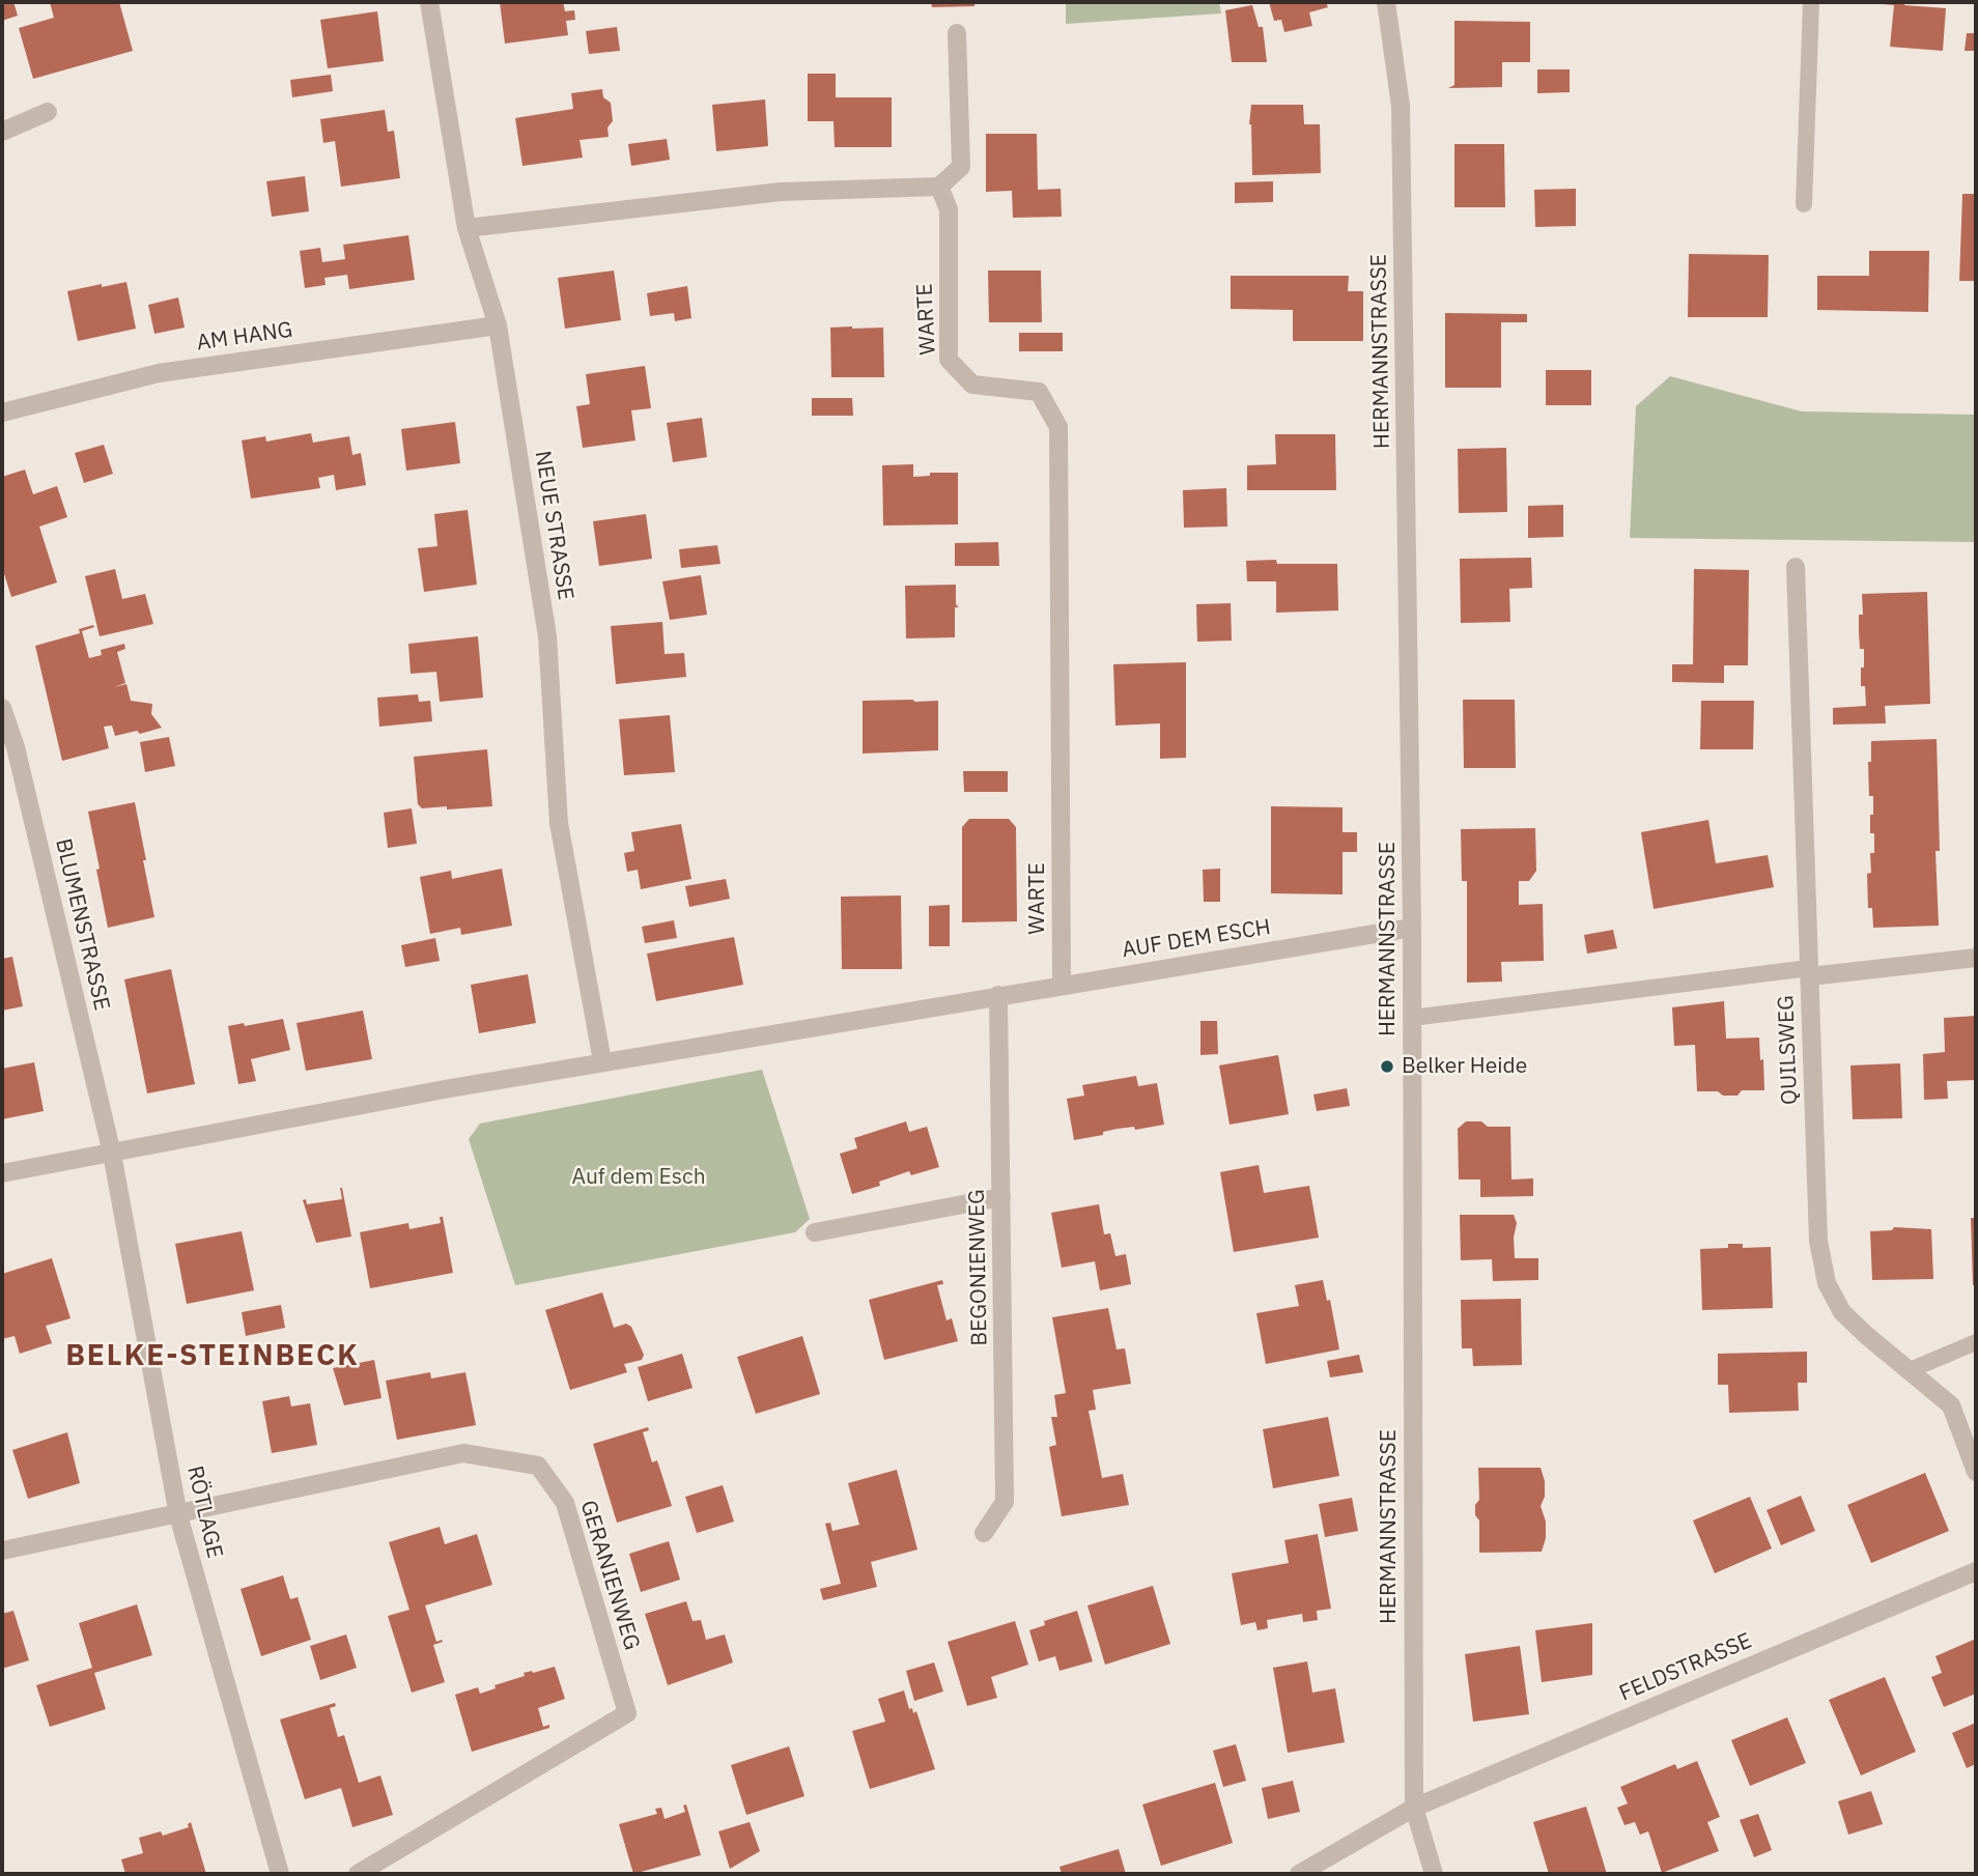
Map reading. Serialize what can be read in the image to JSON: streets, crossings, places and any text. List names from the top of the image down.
{
  "streets": {
    "street": [
      "WARTE",
      "AM HANG",
      "HERMANNSTRASSE",
      "NEUE STRASSE",
      "BLUMENSTRASSE",
      "AUF DEM ESCH",
      "QUILSWEG",
      "BEGONIENWEG",
      "RÖTLAGE",
      "GERANIENWEG",
      "FELDSTRASSE"
    ]
  },
  "crossings": [
    ["WARTE", "AUF DEM ESCH"],
    ["AM HANG", "NEUE STRASSE"],
    ["HERMANNSTRASSE", "AUF DEM ESCH"],
    ["HERMANNSTRASSE", "FELDSTRASSE"],
    ["NEUE STRASSE", "AUF DEM ESCH"],
    ["BLUMENSTRASSE", "AUF DEM ESCH"],
    ["BLUMENSTRASSE", "RÖTLAGE"],
    ["AUF DEM ESCH", "BEGONIENWEG"],
    ["AUF DEM ESCH", "RÖTLAGE"],
    ["RÖTLAGE", "GERANIENWEG"]
  ],
  "districts": ["BELKE-STEINBECK"],
  "parks": ["Auf dem Esch"],
  "places": ["Belker Heide"]
}
